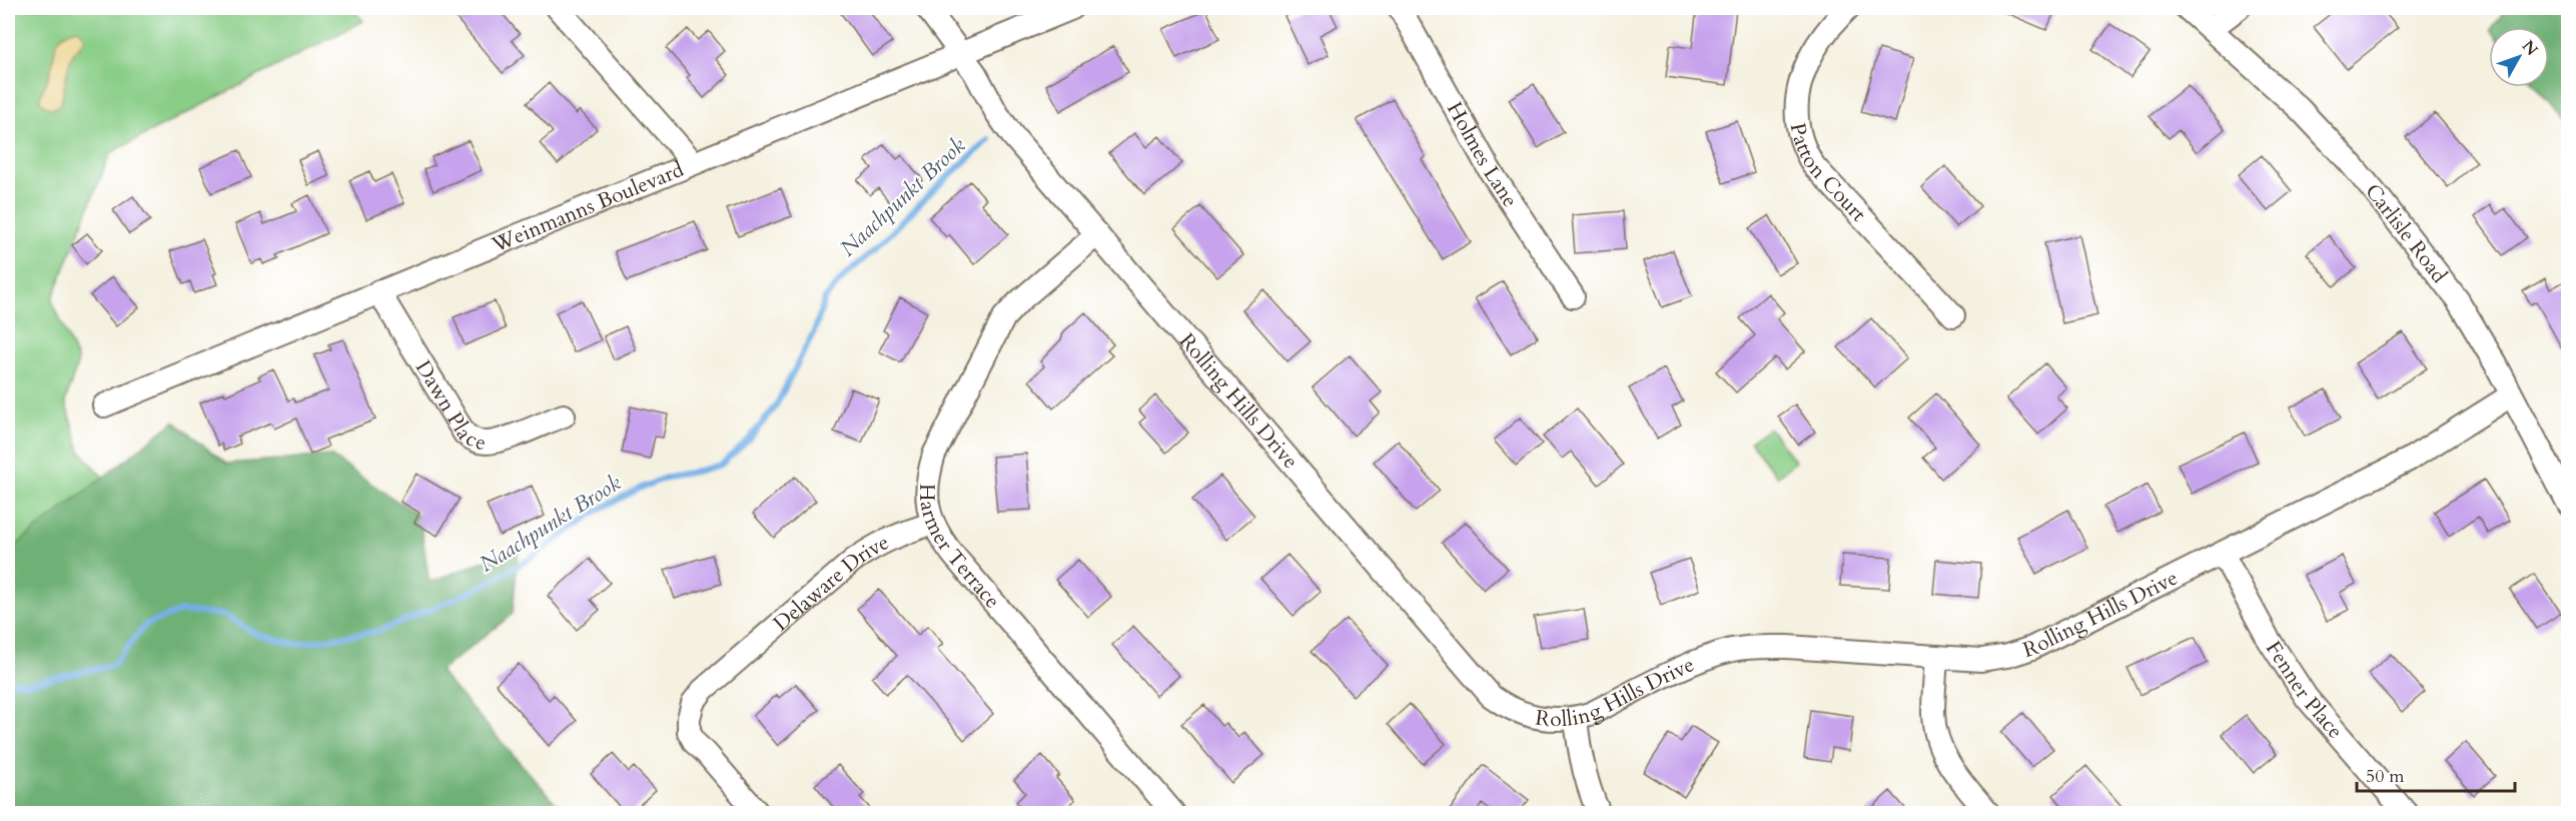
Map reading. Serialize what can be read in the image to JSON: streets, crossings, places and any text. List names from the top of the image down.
{
  "streets": {
    "street": [
      "Holmes Lane",
      "Patton Court",
      "Weinmanns Boulevard",
      "Carlisle Road",
      "Dawn Place",
      "Rolling Hills Drive",
      "Harmer Terrace",
      "Delaware Drive",
      "Fenner Place"
    ]
  },
  "crossings": [
    ["Weinmanns Boulevard", "Dawn Place"],
    ["Weinmanns Boulevard", "Rolling Hills Drive"],
    ["Carlisle Road", "Rolling Hills Drive"],
    ["Rolling Hills Drive", "Harmer Terrace"],
    ["Rolling Hills Drive", "Fenner Place"],
    ["Harmer Terrace", "Delaware Drive"]
  ],
  "water": ["Naachpunkt Brook"],
  "scale_bar": "50 m",
  "north": "top right"
}
